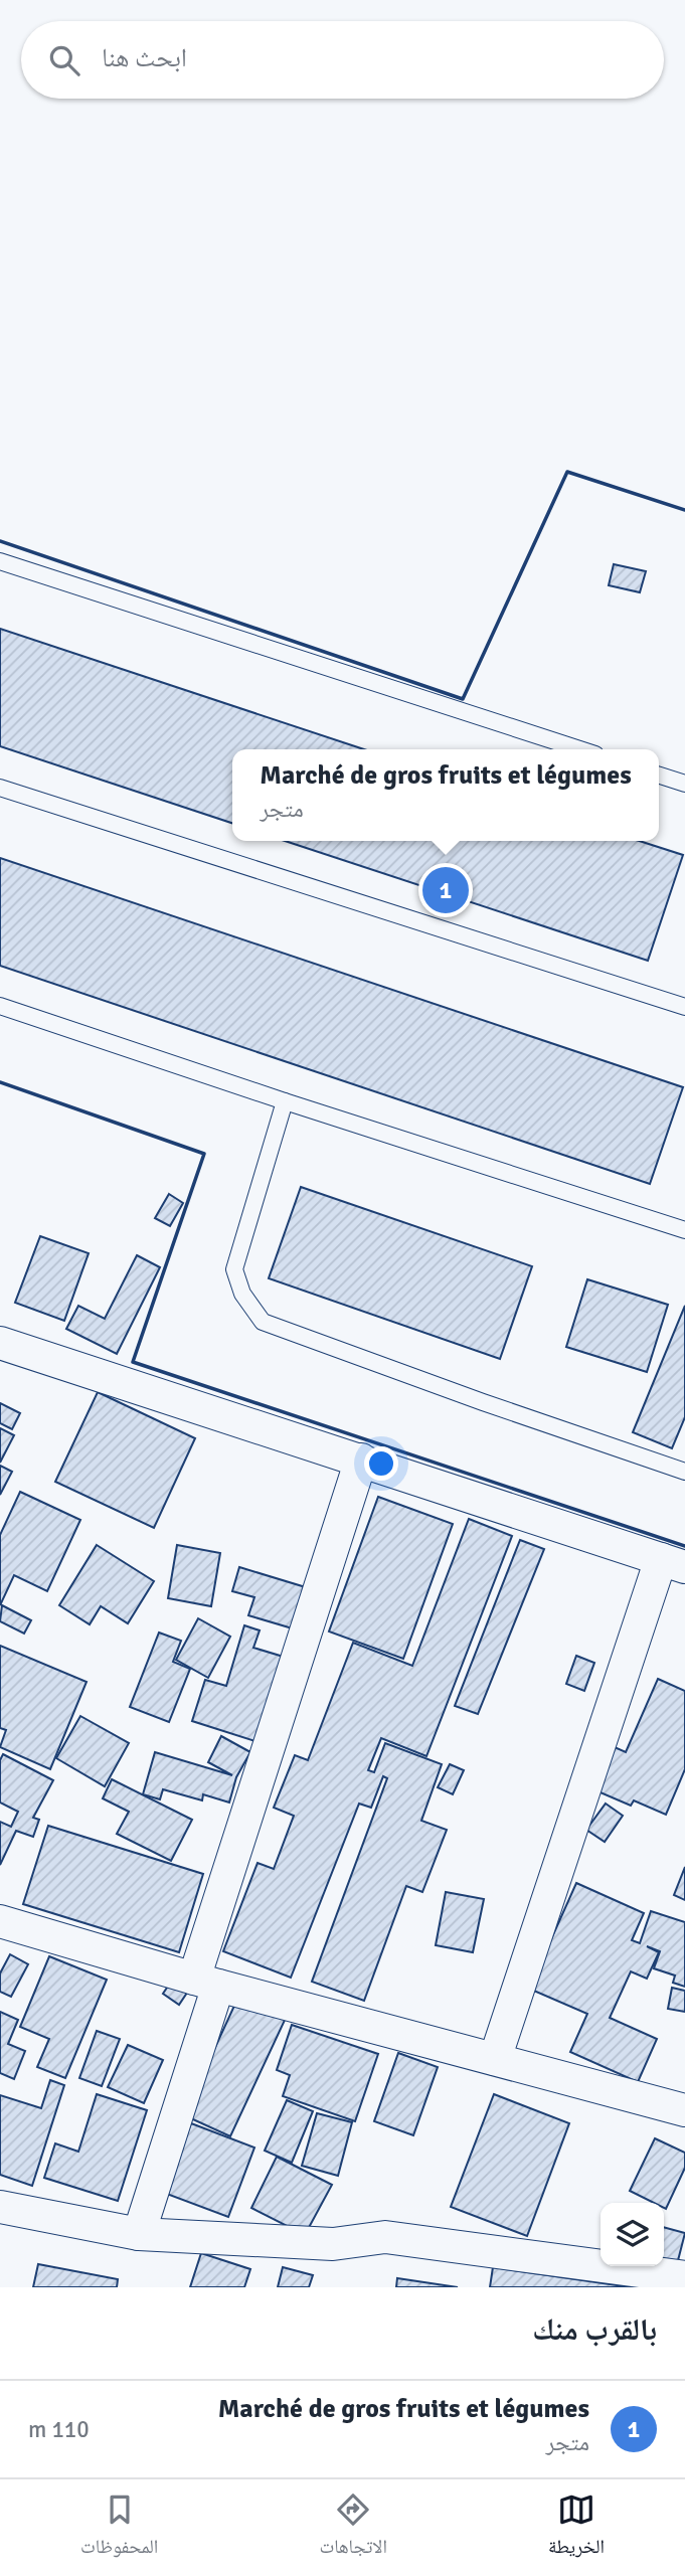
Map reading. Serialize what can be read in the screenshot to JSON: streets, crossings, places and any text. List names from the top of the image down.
{
  "page": {
    "search": "ابحث هنا",
    "popup": ["Marché de gros fruits et légumes", "متجر"],
    "pins": "1",
    "heading": "بالقرب منك",
    "list": [
      {
        "mark": "1",
        "name": "Marché de gros fruits et légumes",
        "note": "متجر",
        "value": "110 m"
      }
    ],
    "nav": ["الخريطة", "الاتجاهات", "المحفوظات"]
  }
}
